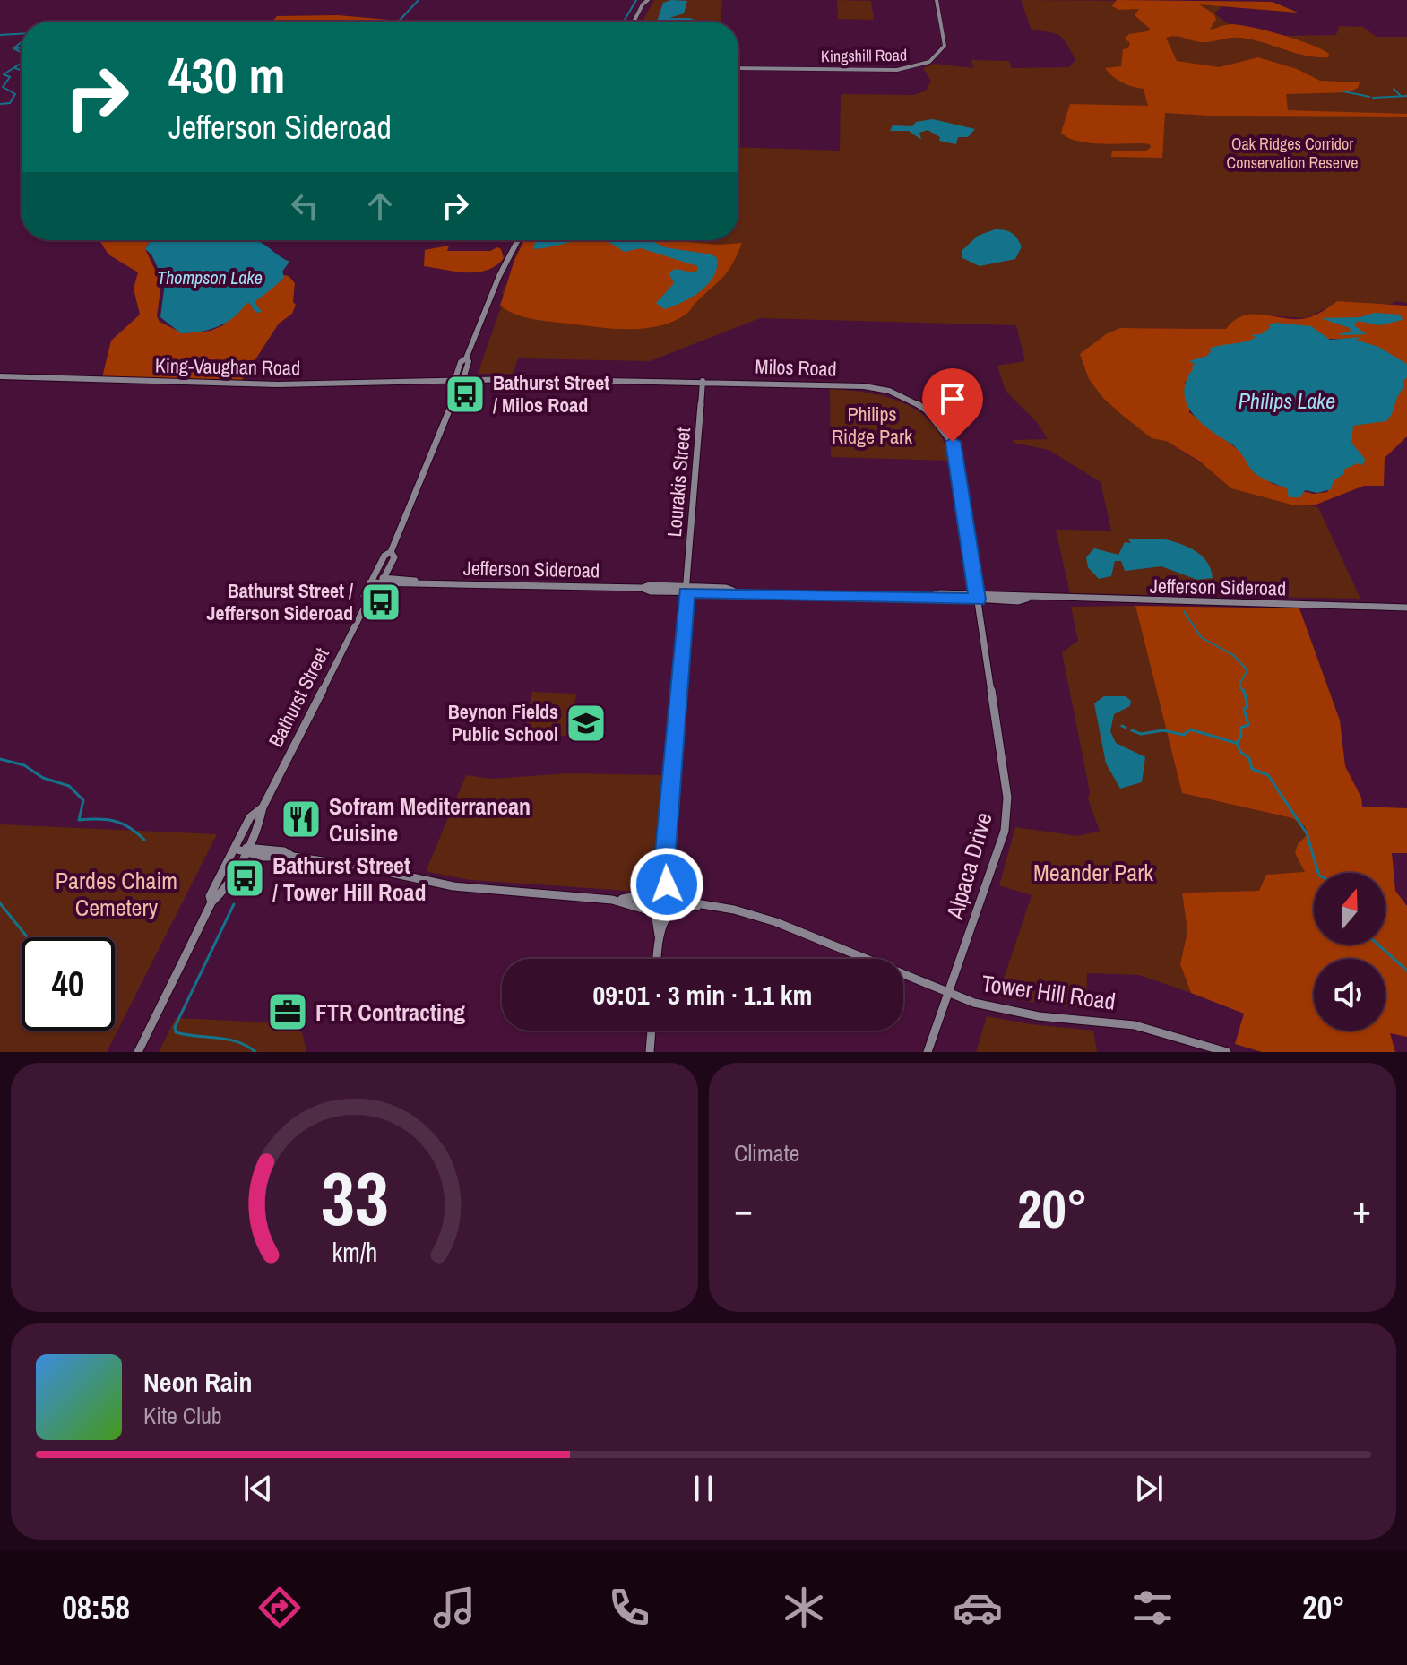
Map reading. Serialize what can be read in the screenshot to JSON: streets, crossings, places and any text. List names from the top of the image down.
{
  "streets": {
    "street": [
      "Kingshill Road",
      "King-Vaughan Road",
      "Milos Road",
      "Lourakis Street",
      "Jefferson Sideroad",
      "Bathurst Street",
      "Alpaca Drive",
      "Tower Hill Road"
    ]
  },
  "crossings": [
    ["King-Vaughan Road", "Milos Road"],
    ["King-Vaughan Road", "Bathurst Street"],
    ["Milos Road", "Lourakis Street"],
    ["Milos Road", "Jefferson Sideroad"],
    ["Milos Road", "Bathurst Street"],
    ["Milos Road", "Alpaca Drive"],
    ["Lourakis Street", "Jefferson Sideroad"],
    ["Jefferson Sideroad", "Bathurst Street"],
    ["Jefferson Sideroad", "Alpaca Drive"],
    ["Alpaca Drive", "Tower Hill Road"]
  ],
  "water": ["Thompson Lake", "Philips Lake"],
  "parks": [
    "Oak Ridges Corridor Conservation Reserve",
    "Philips Ridge Park",
    "Meander Park",
    "Pardes Chaim Cemetery"
  ],
  "places": {
    "bus stop": ["Bathurst Street / Milos Road", "Bathurst Street / Jefferson Sideroad", "Bathurst Street / Tower Hill Road"],
    "school or university": ["Beynon Fields Public School"],
    "restaurant": ["Sofram Mediterranean Cuisine"],
    "office": ["FTR Contracting"]
  },
  "north": "top",
  "page": {
    "turn": ["430 m", "Jefferson Sideroad"],
    "limit": "40",
    "trip": "09:01 · 3 min · 1.1 km",
    "tile": "Climate",
    "heat": ["−", "20°", "+"],
    "song": ["Neon Rain", "Kite Club"],
    "tabs": ["08:58", "20°"],
    "gauge": ["33", "km/h"]
  }
}
